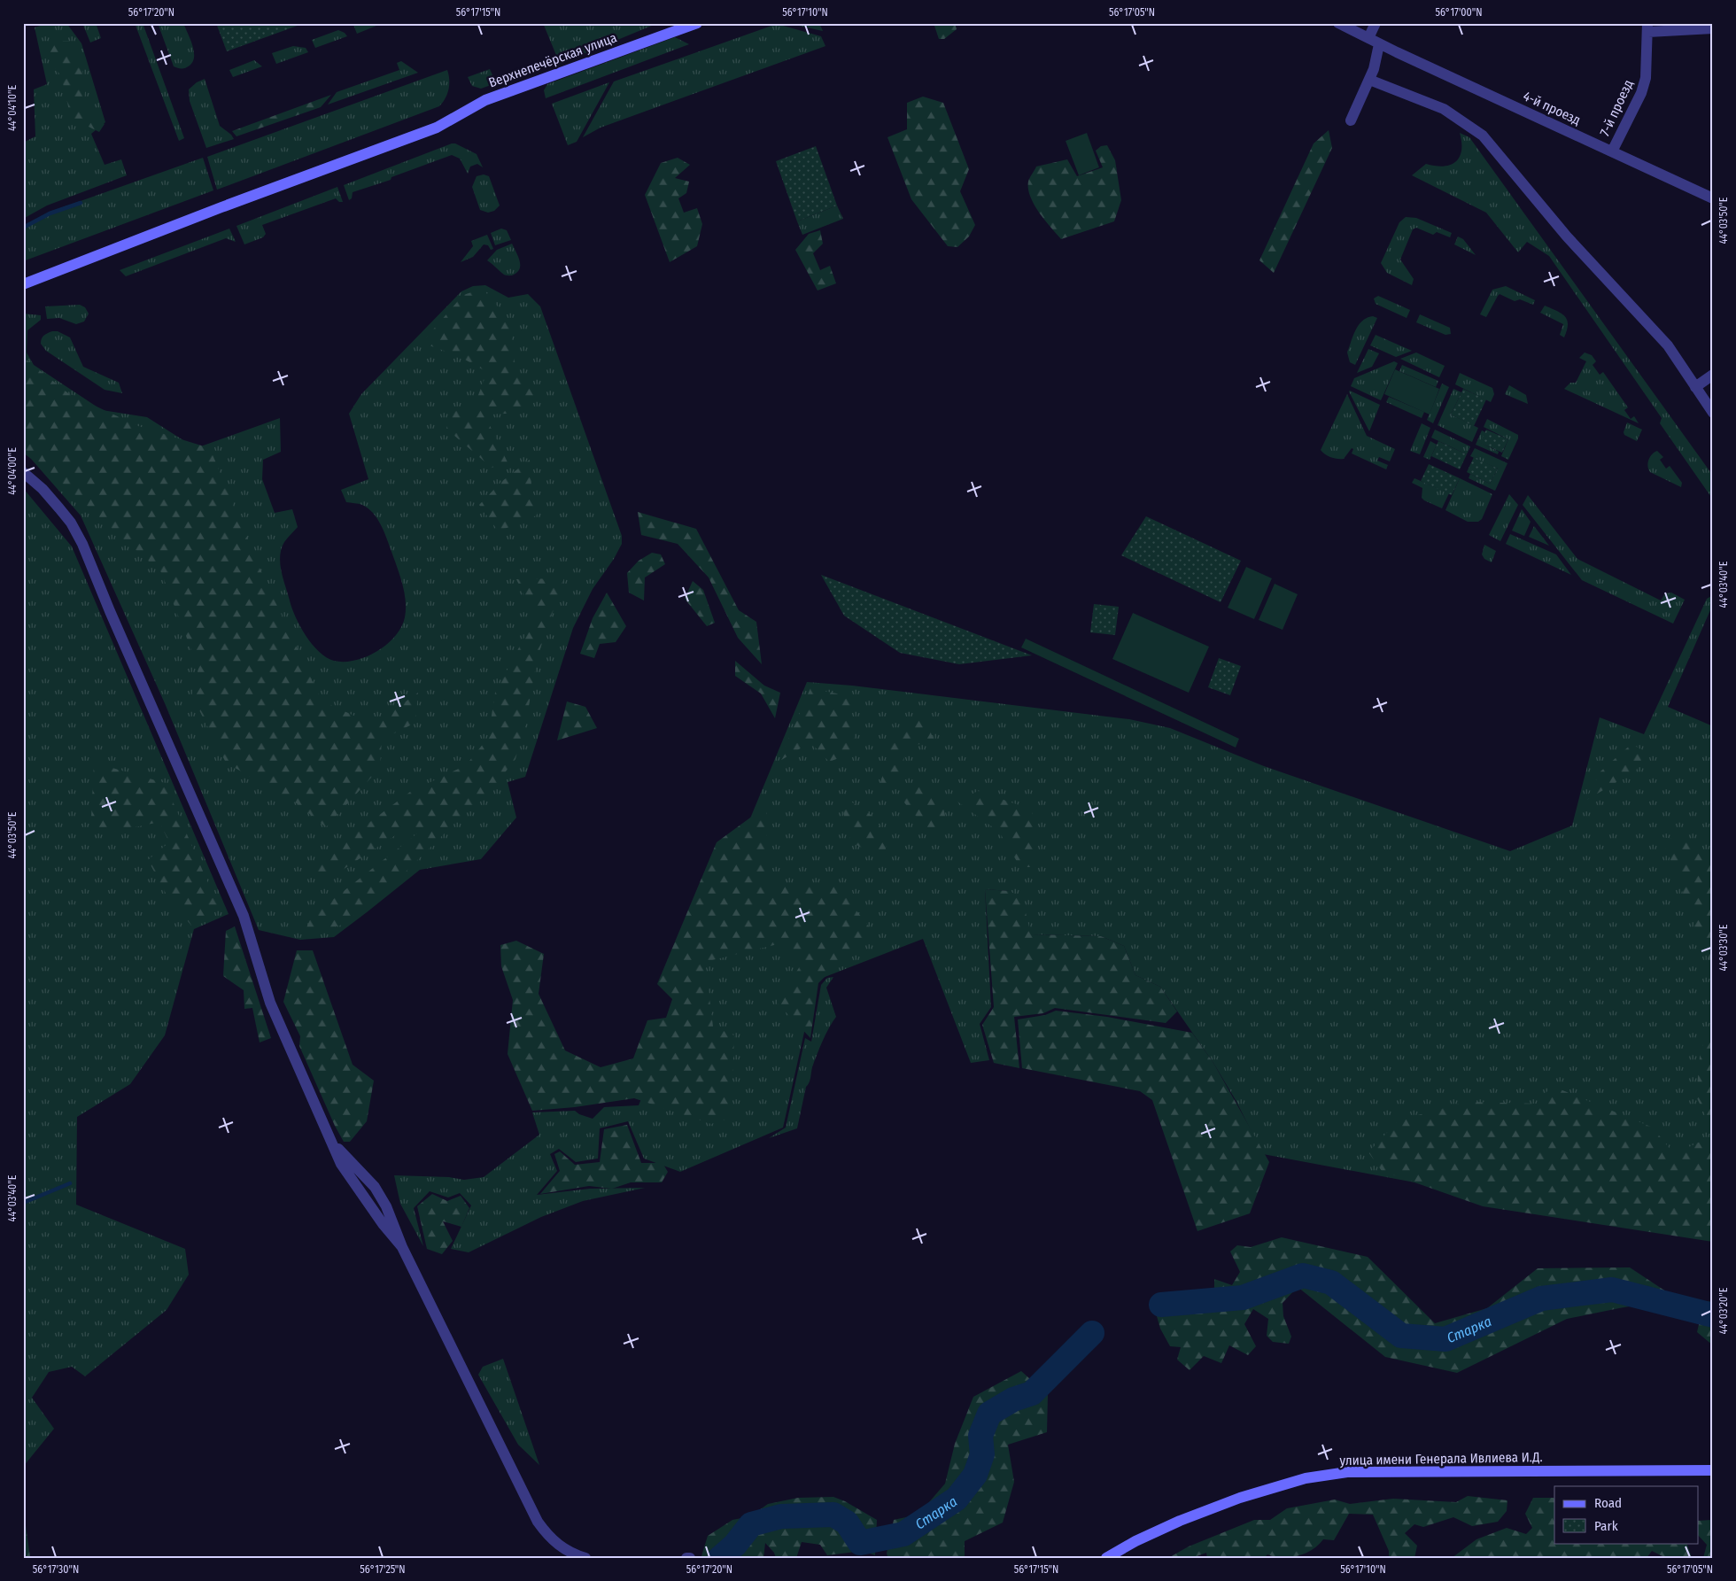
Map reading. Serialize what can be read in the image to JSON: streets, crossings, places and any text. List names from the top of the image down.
{
  "streets": {
    "street": [
      "Верхнепечёрская улица",
      "4-й проезд",
      "7-й проезд",
      "улица имени Генерала Ивлиева И.Д."
    ]
  },
  "crossings": [
    ["4-й проезд", "7-й проезд"]
  ],
  "water": ["Старка"],
  "legend": ["Road", "Park"],
  "coordinates": [
    "56°17'20\"N",
    "56°17'15\"N",
    "56°17'10\"N",
    "56°17'05\"N",
    "56°17'00\"N",
    "44°04'10\"E",
    "44°03'50\"E",
    "44°04'00\"E",
    "44°03'40\"E",
    "44°03'30\"E",
    "44°03'20\"E",
    "56°17'30\"N",
    "56°17'25\"N"
  ]
}
